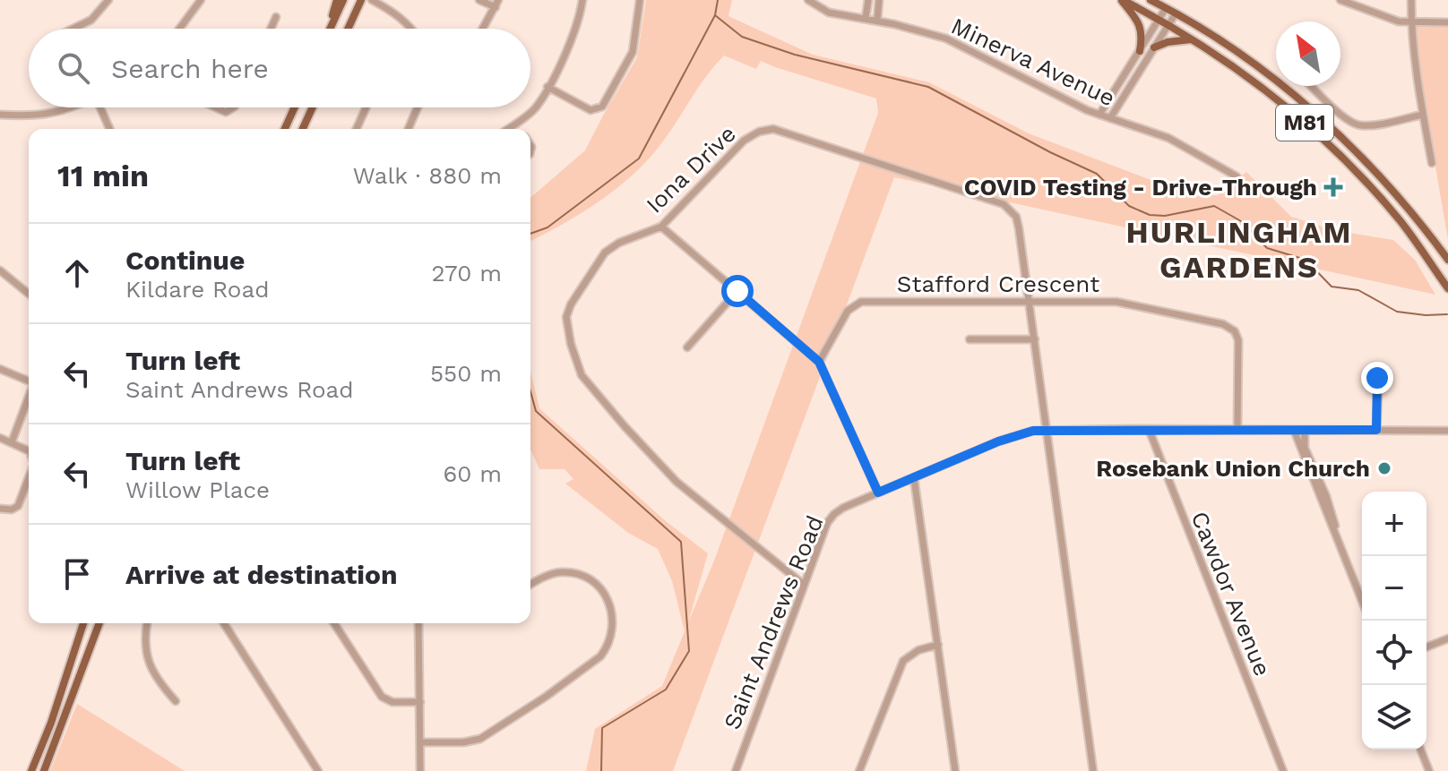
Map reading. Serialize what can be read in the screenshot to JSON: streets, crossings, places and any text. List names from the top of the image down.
{
  "streets": {
    "main road": ["M81"],
    "street": [
      "Minerva Avenue",
      "Iona Drive",
      "Stafford Crescent",
      "Cawdor Avenue",
      "Saint Andrews Road"
    ]
  },
  "crossings": [
    ["Iona Drive", "Stafford Crescent"],
    ["Iona Drive", "Saint Andrews Road"],
    ["Stafford Crescent", "Saint Andrews Road"],
    ["Cawdor Avenue", "Saint Andrews Road"]
  ],
  "districts": ["HURLINGHAM GARDENS"],
  "places": {
    "health": ["COVID Testing - Drive-Through"],
    "other": ["Rosebank Union Church"]
  },
  "north": "top left",
  "page": {
    "search": "Search here",
    "heading": ["11 min", "Walk · 880 m"],
    "list": [
      ["Continue", "Kildare Road", "270 m"],
      ["Turn left", "Saint Andrews Road", "550 m"],
      ["Turn left", "Willow Place", "60 m"],
      "Arrive at destination"
    ],
    "map_buttons": ["+", "−"]
  }
}
